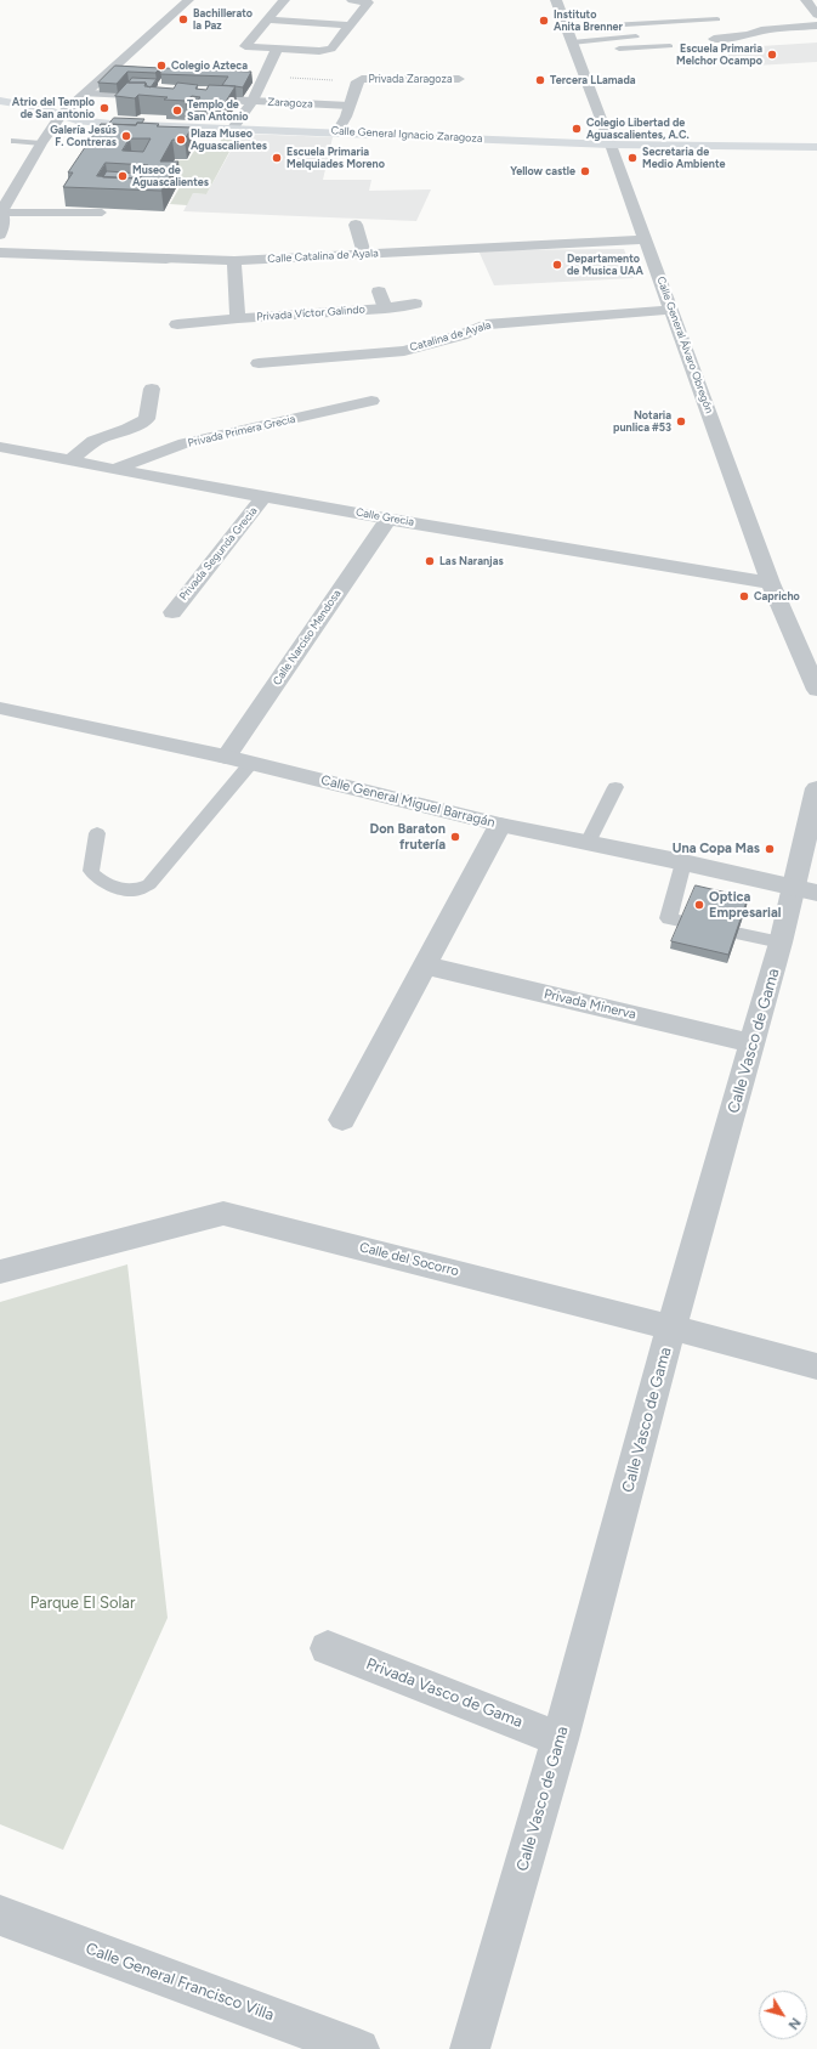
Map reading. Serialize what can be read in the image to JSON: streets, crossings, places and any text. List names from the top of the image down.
{
  "streets": {
    "main road": ["Calle General Ignacio Zaragoza"],
    "street": [
      "Privada Zaragoza",
      "Zaragoza",
      "Calle Catalina de Ayala",
      "Privada Víctor Galindo",
      "Catalina de Ayala",
      "Calle General Álvaro Obregón",
      "Privada Primera Grecia",
      "Calle Grecia",
      "Privada Segunda Grecia",
      "Calle Narciso Mendosa",
      "Calle General Miguel Barragán",
      "Privada Minerva",
      "Calle Vasco de Gama",
      "Calle del Socorro",
      "Privada Vasco de Gama",
      "Calle General Francisco Villa"
    ]
  },
  "crossings": [
    ["Privada Zaragoza", "Zaragoza"],
    ["Calle General Ignacio Zaragoza", "Calle General Álvaro Obregón"],
    ["Calle Catalina de Ayala", "Privada Víctor Galindo"],
    ["Calle Catalina de Ayala", "Calle General Álvaro Obregón"],
    ["Catalina de Ayala", "Calle General Álvaro Obregón"],
    ["Calle General Álvaro Obregón", "Calle Grecia"],
    ["Privada Primera Grecia", "Calle Grecia"],
    ["Calle Grecia", "Privada Segunda Grecia"],
    ["Calle Grecia", "Calle Narciso Mendosa"],
    ["Calle Narciso Mendosa", "Calle General Miguel Barragán"],
    ["Calle General Miguel Barragán", "Calle Vasco de Gama"],
    ["Privada Minerva", "Calle Vasco de Gama"],
    ["Calle Vasco de Gama", "Calle del Socorro"],
    ["Calle Vasco de Gama", "Privada Vasco de Gama"]
  ],
  "parks": ["Parque El Solar"],
  "places": [
    "Bachillerato la Paz",
    "Instituto Anita Brenner",
    "Escuela Primaria Melchor Ocampo",
    "Colegio Azteca",
    "Tercera LLamada",
    "Atrio del Templo de San antonio",
    "Templo de San Antonio",
    "Colegio Libertad de Aguascalientes, A.C.",
    "Galería Jesús F. Contreras",
    "Plaza Museo Aguascalientes",
    "Escuela Primaria Melquiades Moreno",
    "Secretaria de Medio Ambiente",
    "Yellow castle",
    "Museo de Aguascalientes",
    "Departamento de Musica UAA",
    "Notaria punlica #53",
    "Las Naranjas",
    "Capricho",
    "Don Baraton frutería",
    "Una Copa Mas",
    "Optica Empresarial"
  ],
  "north": "bottom right"
}
